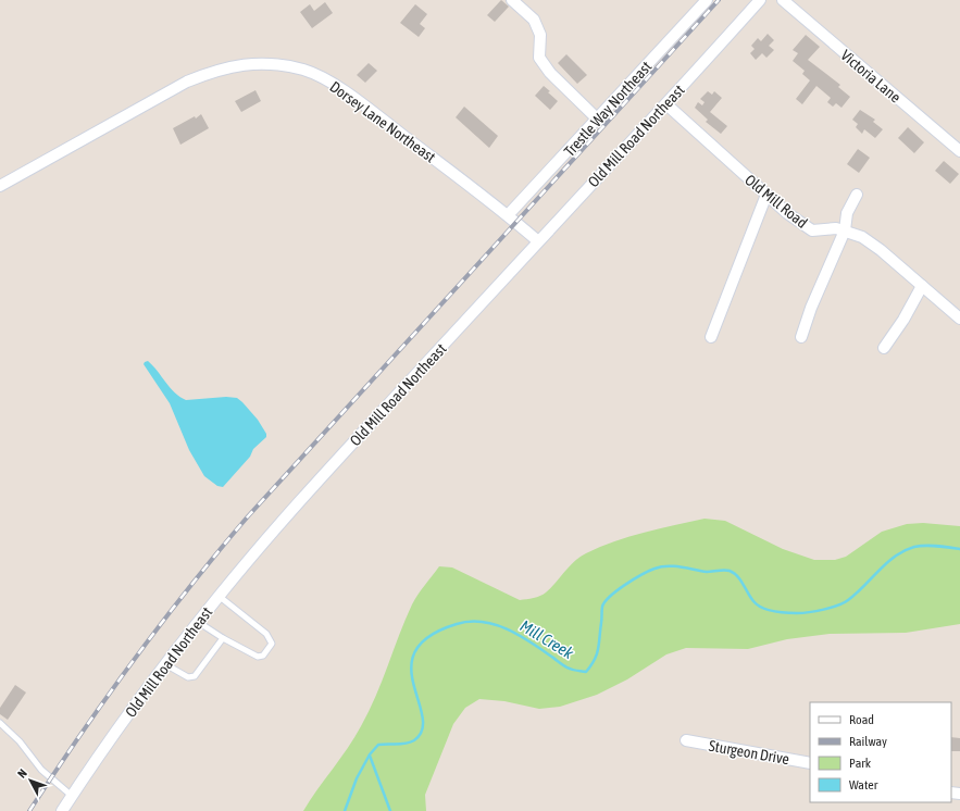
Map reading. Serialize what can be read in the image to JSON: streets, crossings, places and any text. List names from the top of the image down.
{
  "streets": {
    "street": [
      "Victoria Lane",
      "Trestle Way Northeast",
      "Dorsey Lane Northeast",
      "Old Mill Road Northeast",
      "Old Mill Road",
      "Sturgeon Drive"
    ]
  },
  "crossings": [
    ["Trestle Way Northeast", "Dorsey Lane Northeast"],
    ["Dorsey Lane Northeast", "Old Mill Road Northeast"],
    ["Old Mill Road Northeast", "Old Mill Road"]
  ],
  "water": ["Mill Creek"],
  "legend": [
    "Road",
    "Railway",
    "Park",
    "Water"
  ],
  "north": "top left"
}
